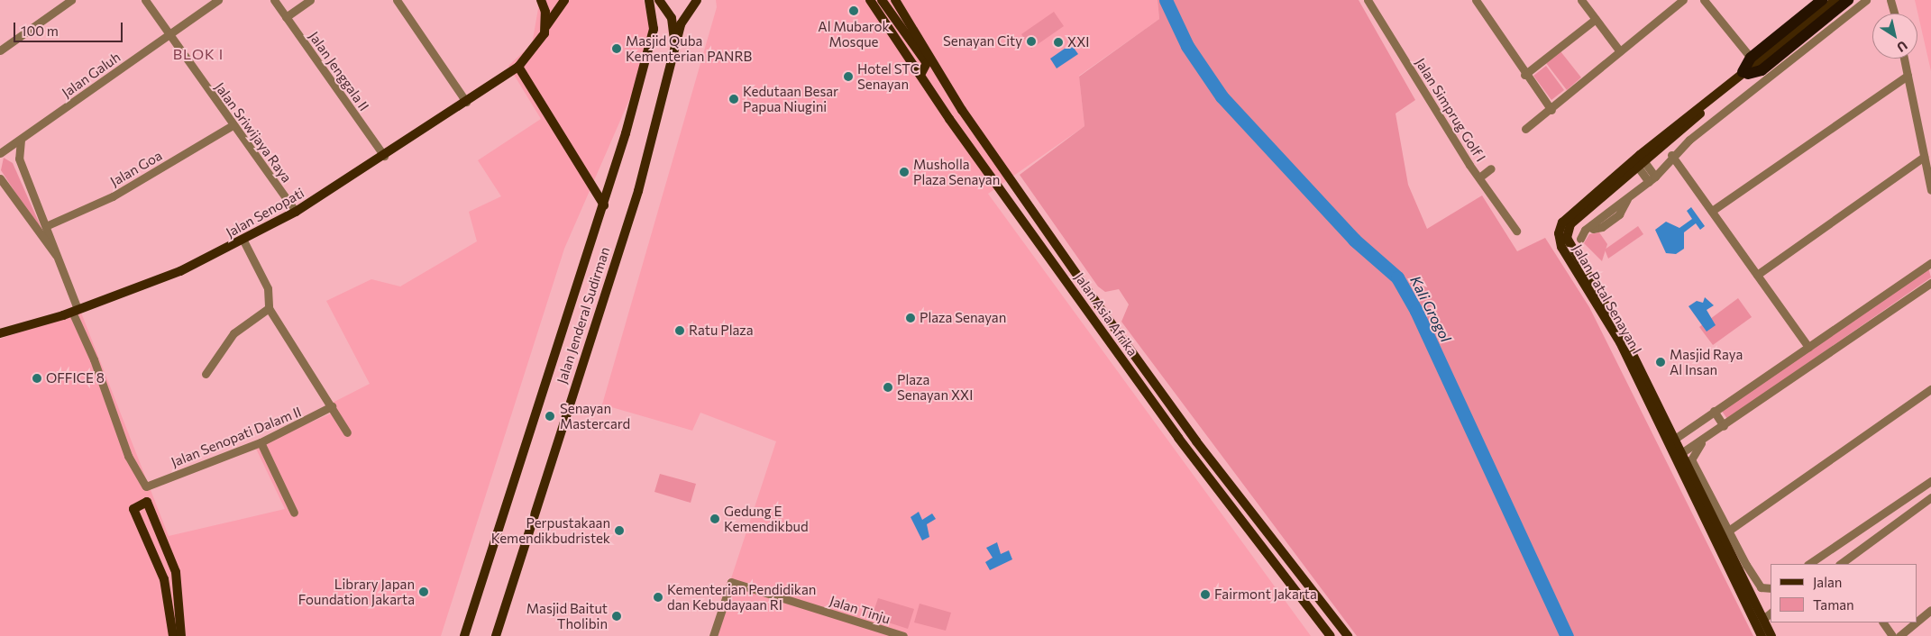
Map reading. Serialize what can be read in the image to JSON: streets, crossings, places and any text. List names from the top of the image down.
{
  "streets": {
    "main road": [
      "Jalan Senopati",
      "Jalan Patal Senayan I",
      "Jalan Asia Afrika",
      "Jalan Jenderal Sudirman"
    ],
    "street": [
      "Jalan Jenggala II",
      "Jalan Galuh",
      "Jalan Simprug Golf I",
      "Jalan Sriwijaya Raya",
      "Jalan Goa",
      "Jalan Senopati Dalam II",
      "Jalan Tinju"
    ]
  },
  "crossings": [
    ["Jalan Jenggala II", "Jalan Senopati"],
    ["Jalan Galuh", "Jalan Sriwijaya Raya"],
    ["Jalan Sriwijaya Raya", "Jalan Goa"],
    ["Jalan Sriwijaya Raya", "Jalan Senopati"],
    ["Jalan Senopati", "Jalan Senopati Dalam II"]
  ],
  "districts": ["BLOK I"],
  "water": ["Kali Grogol"],
  "places": [
    "Al Mubarok Mosque",
    "Senayan City",
    "XXI",
    "Masjid Quba Kementerian PANRB",
    "Hotel STC Senayan",
    "Kedutaan Besar Papua Niugini",
    "Musholla Plaza Senayan",
    "Plaza Senayan",
    "Ratu Plaza",
    "Masjid Raya Al Insan",
    "OFFICE 8",
    "Plaza Senayan XXI",
    "Senayan Mastercard",
    "Gedung E Kemendikbud",
    "Perpustakaan Kemendikbudristek",
    "Library Japan Foundation Jakarta",
    "Fairmont Jakarta",
    "Kementerian Pendidikan dan Kebudayaan RI",
    "Masjid Baitut Tholibin"
  ],
  "legend": ["Jalan", "Taman"],
  "scale_bar": "100 m",
  "north": "bottom right"
}
